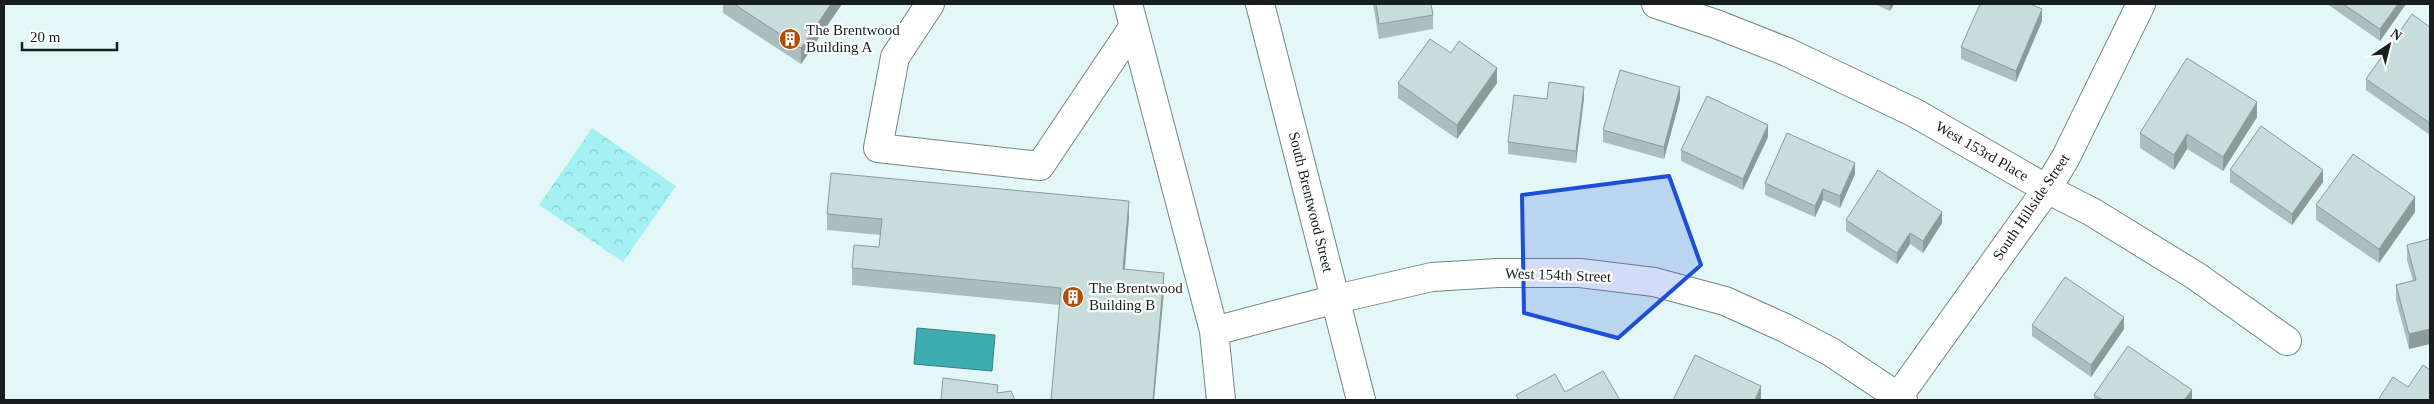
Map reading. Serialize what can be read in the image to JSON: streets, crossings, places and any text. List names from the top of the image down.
{
  "streets": {
    "street": [
      "West 153rd Place",
      "South Brentwood Street",
      "South Hillside Street",
      "West 154th Street"
    ]
  },
  "crossings": [
    ["West 153rd Place", "South Hillside Street"],
    ["South Brentwood Street", "West 154th Street"],
    ["South Hillside Street", "West 154th Street"]
  ],
  "places": {
    "building": ["The Brentwood Building A", "The Brentwood Building B"]
  },
  "scale_bar": "20 m",
  "north": "top right"
}
